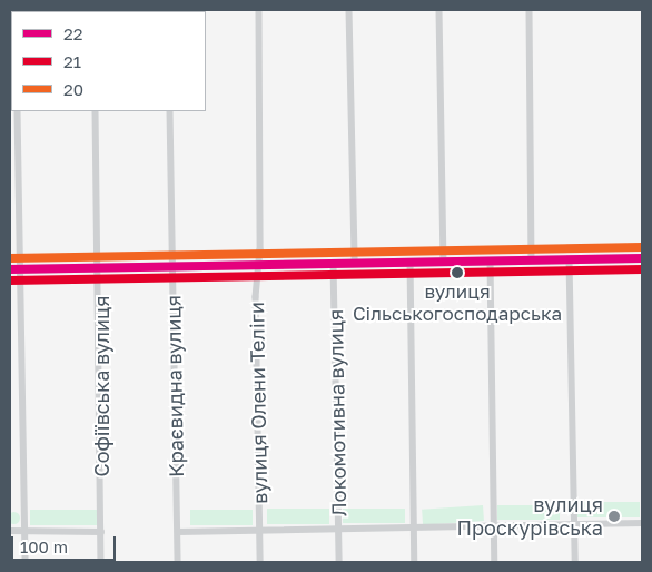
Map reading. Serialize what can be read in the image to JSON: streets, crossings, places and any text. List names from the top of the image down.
{
  "streets": {
    "street": [
      "Софіївська вулиця",
      "Краєвидна вулиця",
      "вулиця Олени Теліги",
      "Локомотивна вулиця"
    ]
  },
  "places": ["вулиця Сільськогосподарська", "вулиця Проскурівська"],
  "lines": ["transit line 20", "transit line 22", "transit line 21"],
  "legend": ["22", "21", "20"],
  "scale_bar": "100 m"
}
